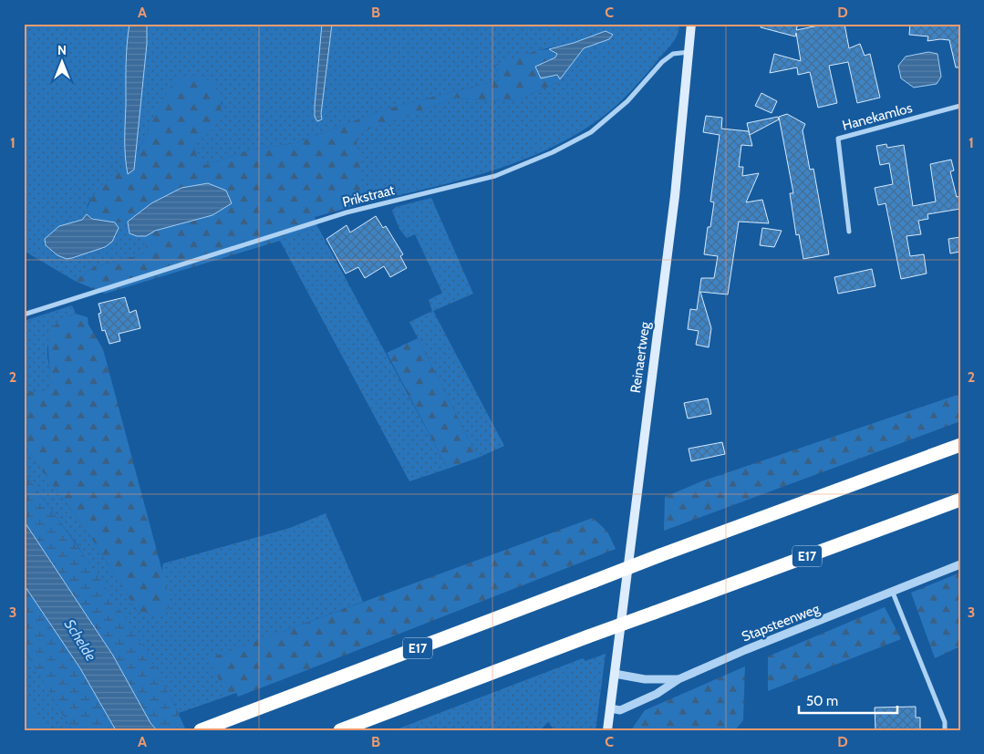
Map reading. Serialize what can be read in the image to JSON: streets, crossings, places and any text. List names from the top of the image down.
{
  "streets": {
    "highway": ["E17"],
    "main road": ["Reinaertweg"],
    "street": ["Hanekamlos", "Prikstraat", "Stapsteenweg"]
  },
  "crossings": [
    ["Prikstraat", "Reinaertweg"],
    ["Reinaertweg", "Stapsteenweg"]
  ],
  "water": ["Schelde"],
  "scale_bar": "50 m",
  "north": "top",
  "grid": {
    "columns": [
      "A",
      "B",
      "C",
      "D"
    ],
    "rows": ["1", "2", "3"]
  }
}
